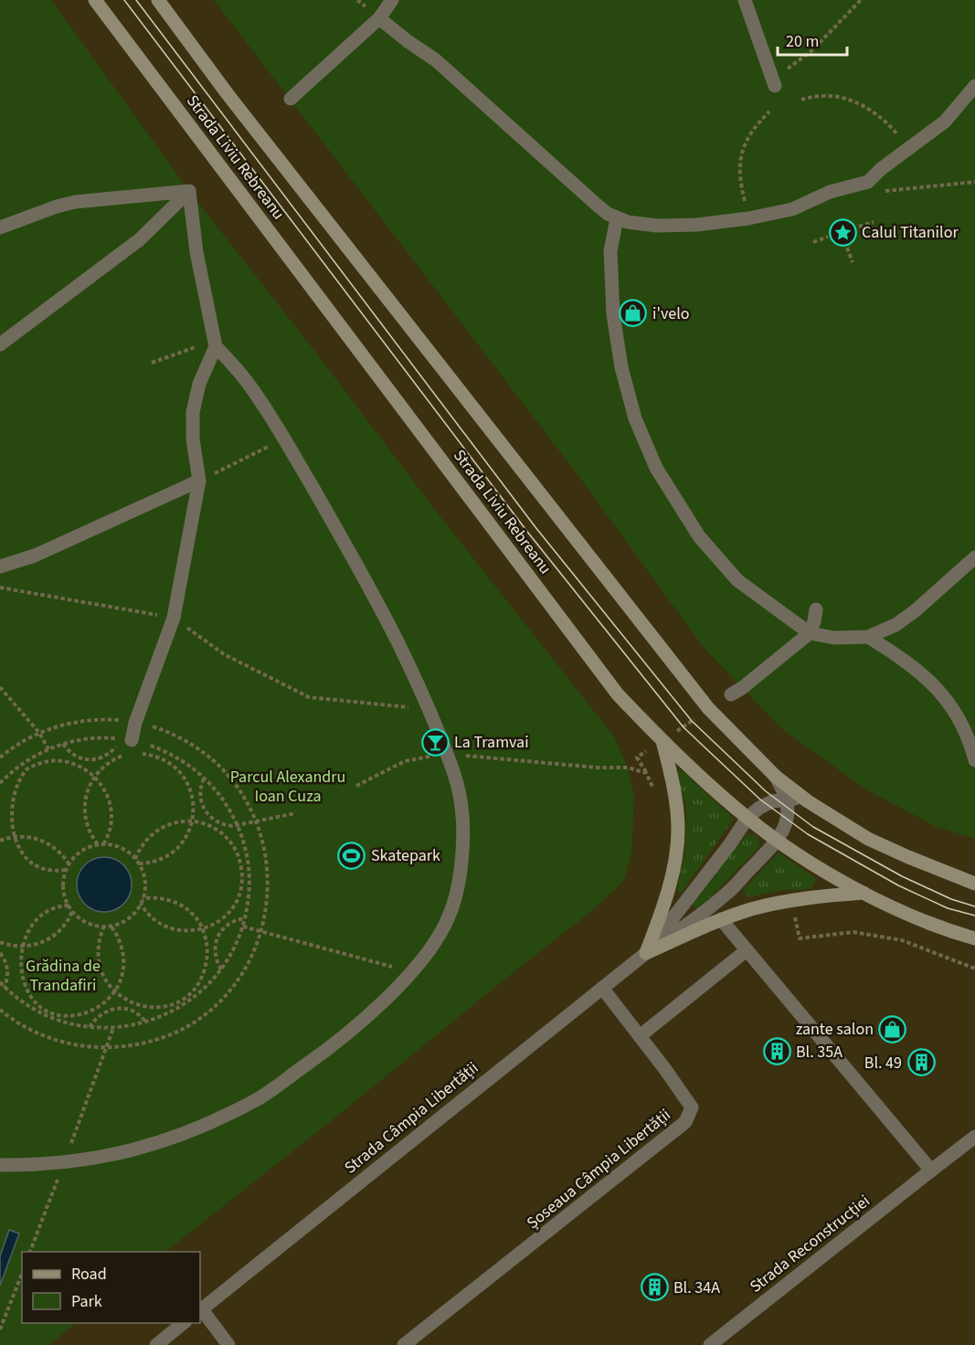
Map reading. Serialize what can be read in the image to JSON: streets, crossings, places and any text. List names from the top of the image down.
{
  "streets": {
    "main road": ["Strada Liviu Rebreanu"],
    "street": ["Strada Câmpia Libertății", "Șoseaua Câmpia Libertății", "Strada Reconstrucției"]
  },
  "crossings": [
    ["Strada Liviu Rebreanu", "Strada Câmpia Libertății"],
    ["Strada Câmpia Libertății", "Șoseaua Câmpia Libertății"]
  ],
  "parks": ["Parcul Alexandru Ioan Cuza", "Grădina de Trandafiri"],
  "places": {
    "place": ["Calul Titanilor"],
    "shop": ["i'velo", "zante salon"],
    "bar": ["La Tramvai"],
    "sports": ["Skatepark"],
    "building": ["Bl. 35A", "Bl. 49", "Bl. 34A"]
  },
  "legend": ["Road", "Park"],
  "scale_bar": "20 m"
}
